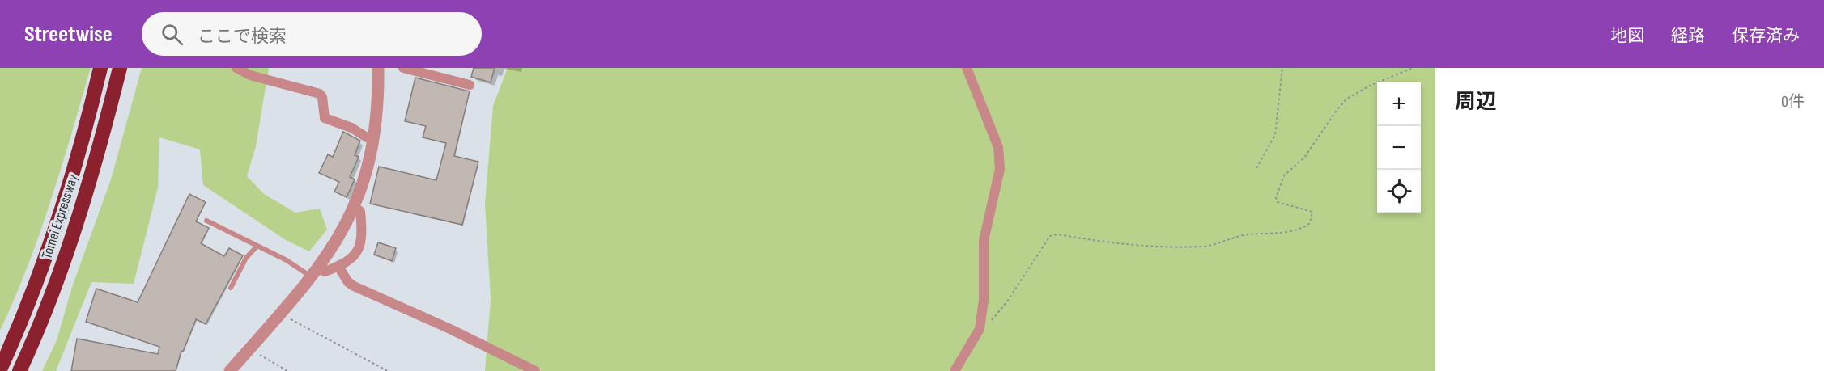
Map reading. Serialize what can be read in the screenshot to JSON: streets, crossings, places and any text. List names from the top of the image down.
{
  "streets": {
    "highway": ["Tomei Expressway"]
  },
  "page": {
    "header": "Streetwise",
    "search": "ここで検索",
    "nav": ["地図", "経路", "保存済み"],
    "heading": ["周辺", "0件"],
    "map_buttons": ["+", "−"]
  }
}
